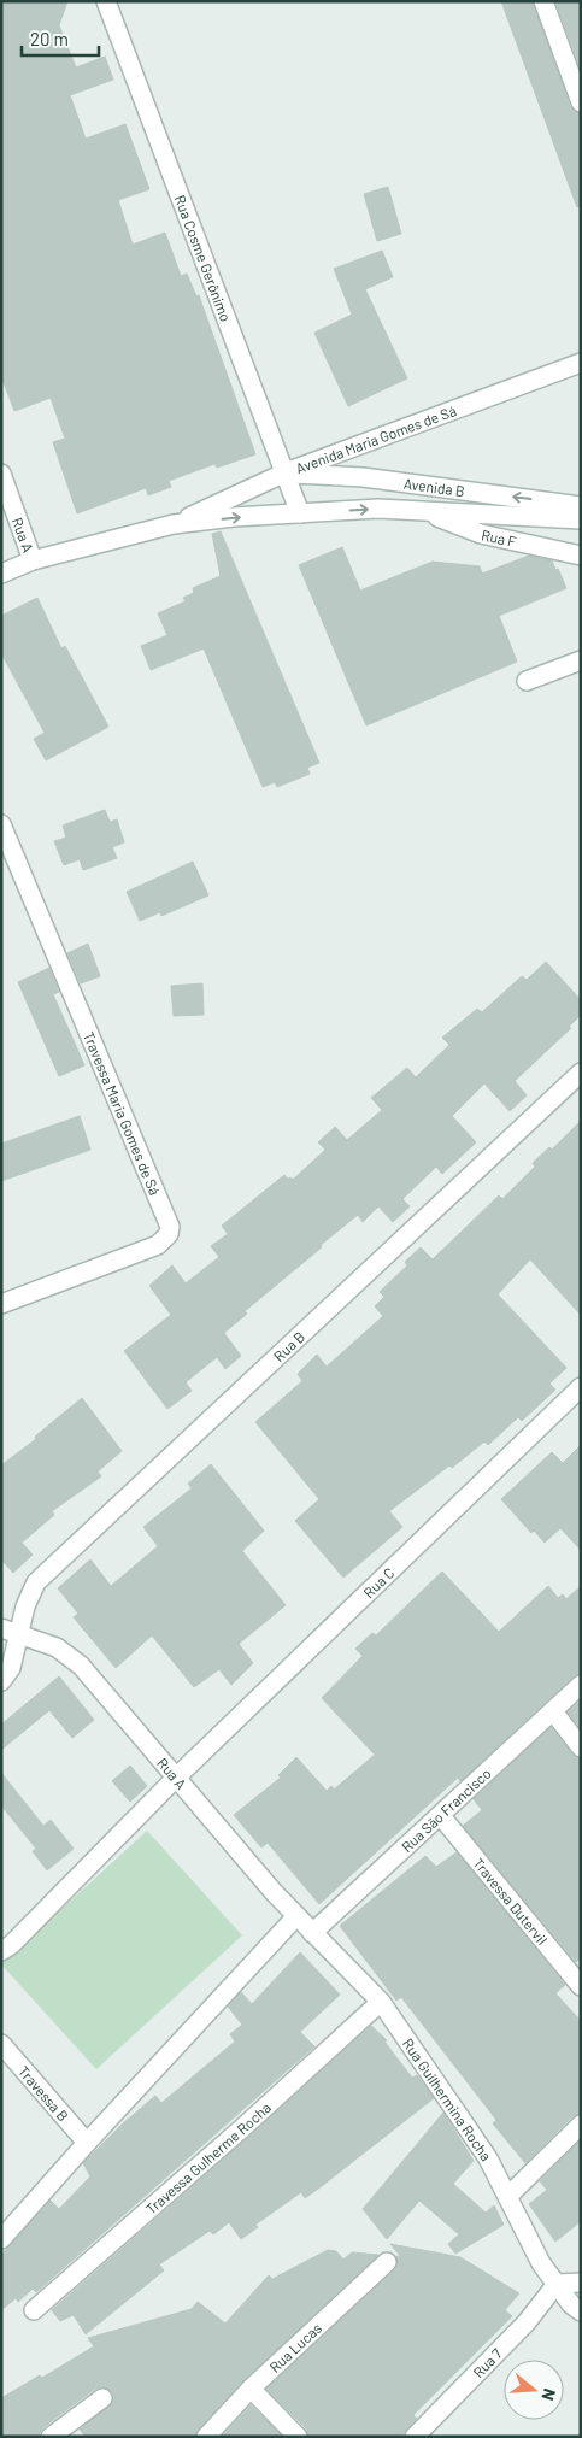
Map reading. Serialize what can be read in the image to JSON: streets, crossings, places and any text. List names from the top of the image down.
{
  "streets": {
    "street": [
      "Rua Cosme Gerônimo",
      "Avenida Maria Gomes de Sá",
      "Avenida B",
      "Rua A",
      "Rua F",
      "Travessa Maria Gomes de Sá",
      "Rua B",
      "Rua C",
      "Rua São Francisco",
      "Travessa Dutervil",
      "Travessa B",
      "Rua Guilhermina Rocha",
      "Travessa Gulherme Rocha",
      "Rua Lucas",
      "Rua 7"
    ]
  },
  "crossings": [
    ["Rua Cosme Gerônimo", "Avenida Maria Gomes de Sá"],
    ["Rua Cosme Gerônimo", "Avenida B"],
    ["Avenida Maria Gomes de Sá", "Avenida B"],
    ["Avenida Maria Gomes de Sá", "Rua A"],
    ["Avenida B", "Rua F"],
    ["Rua A", "Rua B"],
    ["Rua A", "Rua C"],
    ["Rua A", "Rua São Francisco"],
    ["Rua A", "Rua Guilhermina Rocha"],
    ["Rua São Francisco", "Travessa Dutervil"],
    ["Rua São Francisco", "Rua Guilhermina Rocha"],
    ["Rua Guilhermina Rocha", "Travessa Gulherme Rocha"],
    ["Rua Guilhermina Rocha", "Rua 7"]
  ],
  "scale_bar": "20 m",
  "north": "right"
}
